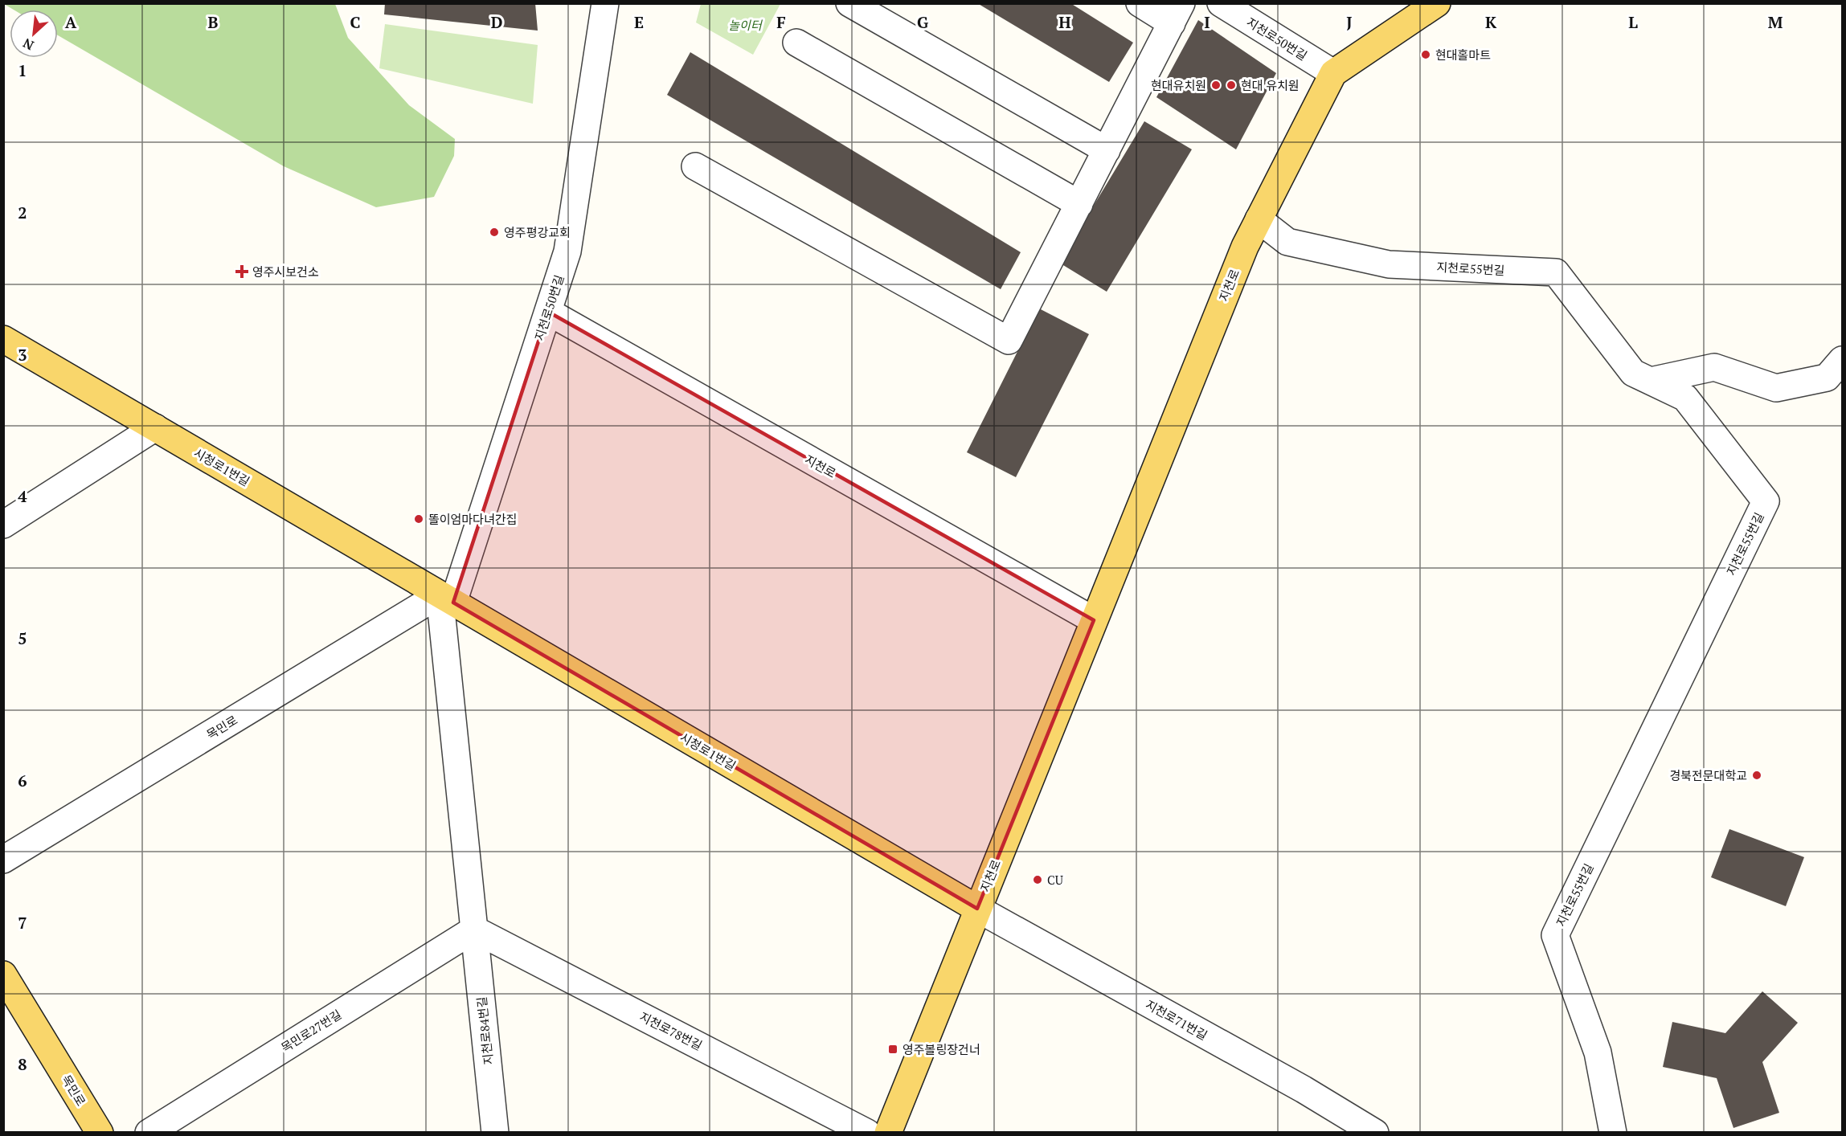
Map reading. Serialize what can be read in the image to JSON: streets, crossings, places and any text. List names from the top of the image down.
{
  "streets": {
    "main road": ["지천로", "시청로1번길", "목민로"],
    "street": [
      "지천로50번길",
      "지천로55번길",
      "지천로71번길",
      "목민로27번길",
      "지천로84번길",
      "지천로78번길"
    ]
  },
  "crossings": [
    ["지천로50번길", "지천로"],
    ["지천로50번길", "시청로1번길"],
    ["지천로50번길", "목민로"],
    ["지천로55번길", "지천로"],
    ["지천로", "시청로1번길"],
    ["지천로", "지천로71번길"],
    ["시청로1번길", "목민로"],
    ["시청로1번길", "지천로71번길"],
    ["목민로27번길", "지천로84번길"],
    ["목민로27번길", "지천로78번길"],
    ["지천로84번길", "지천로78번길"]
  ],
  "parks": ["놀이터"],
  "places": {
    "other": [
      "현대홀마트",
      "현대유치원",
      "현대 유치원",
      "영주평강교회",
      "똘이엄마다녀간집",
      "경북전문대학교",
      "CU"
    ],
    "health": ["영주시보건소"],
    "transit": ["영주볼링장건너"]
  },
  "north": "bottom left",
  "grid": {
    "columns": [
      "A",
      "B",
      "C",
      "D",
      "E",
      "F",
      "G",
      "H",
      "I",
      "J",
      "K",
      "L",
      "M"
    ],
    "rows": [
      "1",
      "2",
      "3",
      "4",
      "5",
      "6",
      "7",
      "8"
    ]
  }
}
